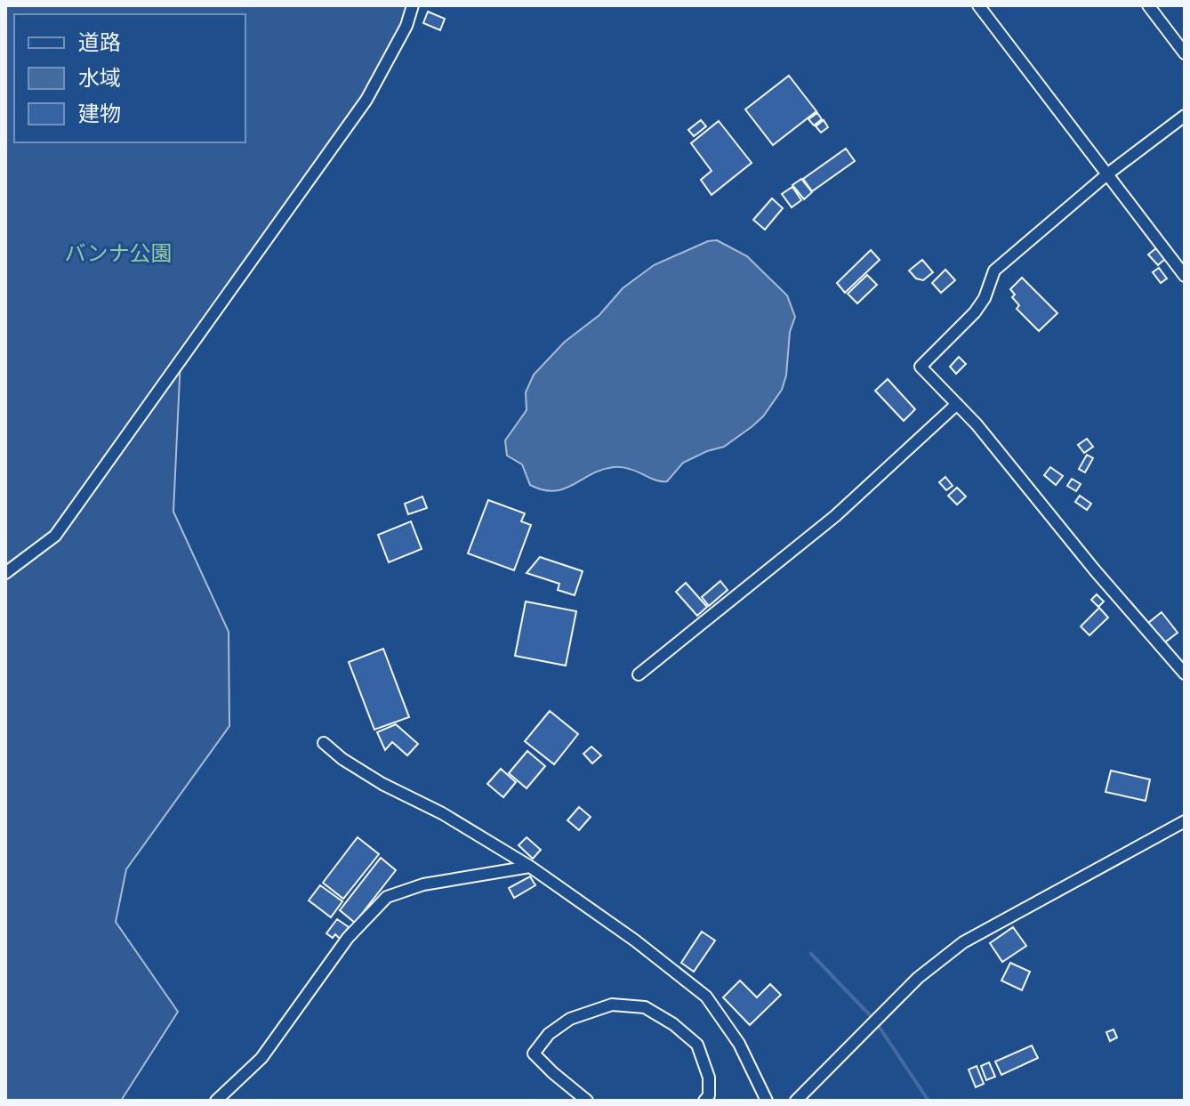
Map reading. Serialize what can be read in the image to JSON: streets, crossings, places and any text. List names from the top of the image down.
{
  "parks": ["バンナ公園"],
  "legend": ["道路", "水域", "建物"]
}
